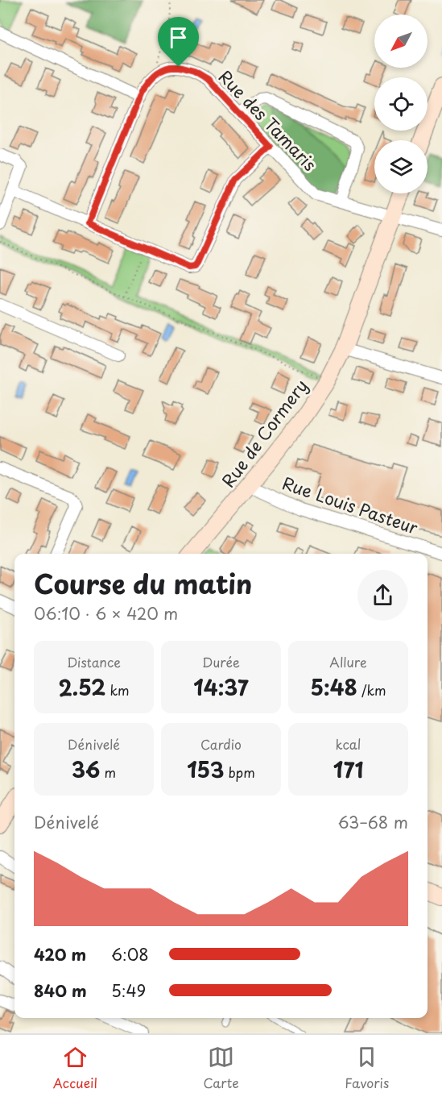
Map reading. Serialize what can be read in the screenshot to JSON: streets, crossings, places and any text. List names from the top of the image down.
{
  "streets": {
    "main road": ["Rue de Cormery"],
    "street": ["Rue des Tamaris", "Rue Louis Pasteur"]
  },
  "crossings": [
    ["Rue des Tamaris", "Rue de Cormery"],
    ["Rue de Cormery", "Rue Louis Pasteur"]
  ],
  "north": "bottom left",
  "page": {
    "heading": ["Course du matin", "06:10 · 6 × 420 m"],
    "stats": [
      ["Distance", "2.52 km"],
      ["Durée", "14:37"],
      ["Allure", "5:48 /km"],
      ["Dénivelé", "36 m"],
      ["Cardio", "153 bpm"],
      ["kcal", "171"]
    ],
    "chart": ["Dénivelé", "63–68 m"],
    "list": [
      {
        "name": "420 m",
        "note": "6:08"
      },
      {
        "name": "840 m",
        "note": "5:49"
      }
    ],
    "tabs": ["Accueil", "Carte", "Favoris"]
  }
}
